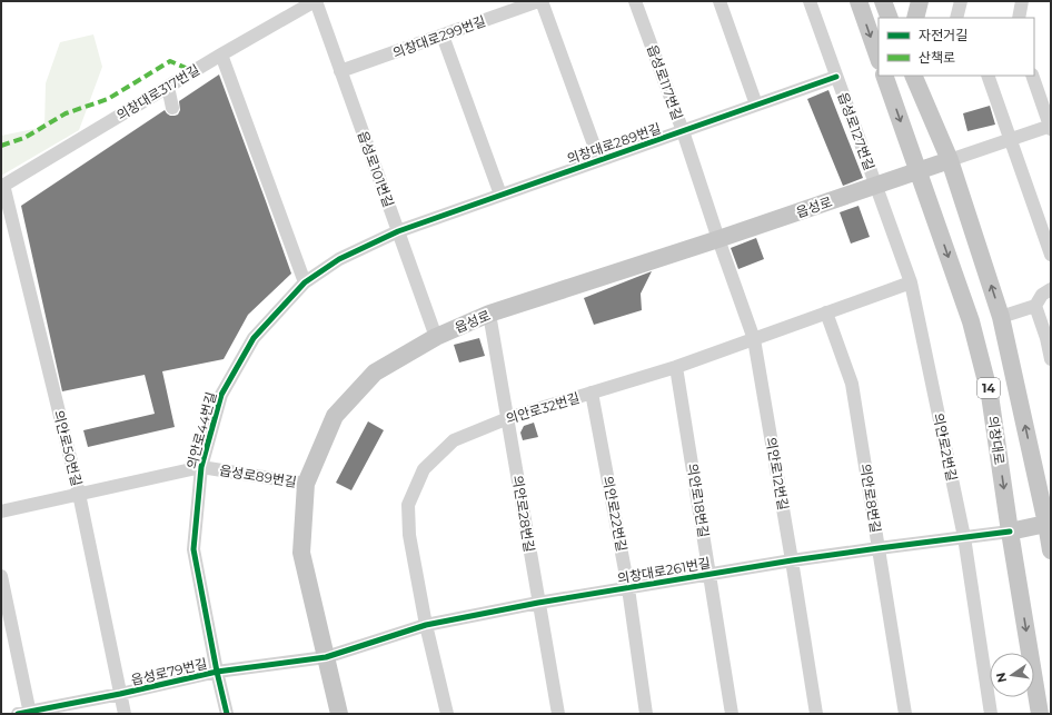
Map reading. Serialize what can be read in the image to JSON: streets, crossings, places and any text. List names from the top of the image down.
{
  "streets": {
    "main road": ["읍성로", "14", "의창대로"],
    "street": [
      "의창대로299번길",
      "읍성로117번길",
      "의창대로317번길",
      "읍성로127번길",
      "의창대로289번길",
      "읍성로101번길",
      "의안로32번길",
      "의안로44번길",
      "의안로2번길",
      "의안로50번길",
      "의안로12번길",
      "읍성로89번길",
      "의안로8번길",
      "의안로18번길",
      "의안로28번길",
      "의안로22번길",
      "의창대로261번길",
      "읍성로79번길"
    ]
  },
  "crossings": [
    ["의창대로299번길", "읍성로101번길"],
    ["읍성로117번길", "의창대로289번길"],
    ["읍성로117번길", "읍성로"],
    ["읍성로117번길", "의안로12번길"],
    ["의창대로317번길", "읍성로101번길"],
    ["의창대로317번길", "의안로50번길"],
    ["읍성로127번길", "의창대로289번길"],
    ["읍성로127번길", "읍성로"],
    ["읍성로127번길", "의안로2번길"],
    ["의창대로289번길", "읍성로101번길"],
    ["의창대로289번길", "의안로44번길"],
    ["읍성로101번길", "읍성로"],
    ["읍성로101번길", "의안로44번길"],
    ["읍성로", "14"],
    ["읍성로", "의창대로"],
    ["읍성로", "의안로2번길"],
    ["읍성로", "의안로12번길"],
    ["읍성로", "읍성로89번길"],
    ["읍성로", "의안로28번길"],
    ["읍성로", "의창대로261번길"],
    ["읍성로", "읍성로79번길"],
    ["의안로32번길", "의안로2번길"],
    ["의안로32번길", "의안로12번길"],
    ["의안로32번길", "의안로8번길"],
    ["의안로32번길", "의안로18번길"],
    ["의안로32번길", "의안로28번길"],
    ["의안로32번길", "의안로22번길"],
    ["의안로32번길", "의창대로261번길"],
    ["의안로44번길", "읍성로89번길"],
    ["의안로44번길", "읍성로79번길"],
    ["의창대로", "의창대로261번길"],
    ["의안로2번길", "의창대로261번길"],
    ["의안로50번길", "읍성로89번길"],
    ["의안로50번길", "읍성로79번길"],
    ["의안로12번길", "의창대로261번길"],
    ["의안로8번길", "의창대로261번길"],
    ["의안로18번길", "의창대로261번길"],
    ["의안로28번길", "의창대로261번길"],
    ["의안로22번길", "의창대로261번길"],
    ["의창대로261번길", "읍성로79번길"]
  ],
  "legend": ["자전거길", "산책로"],
  "north": "left"
}
